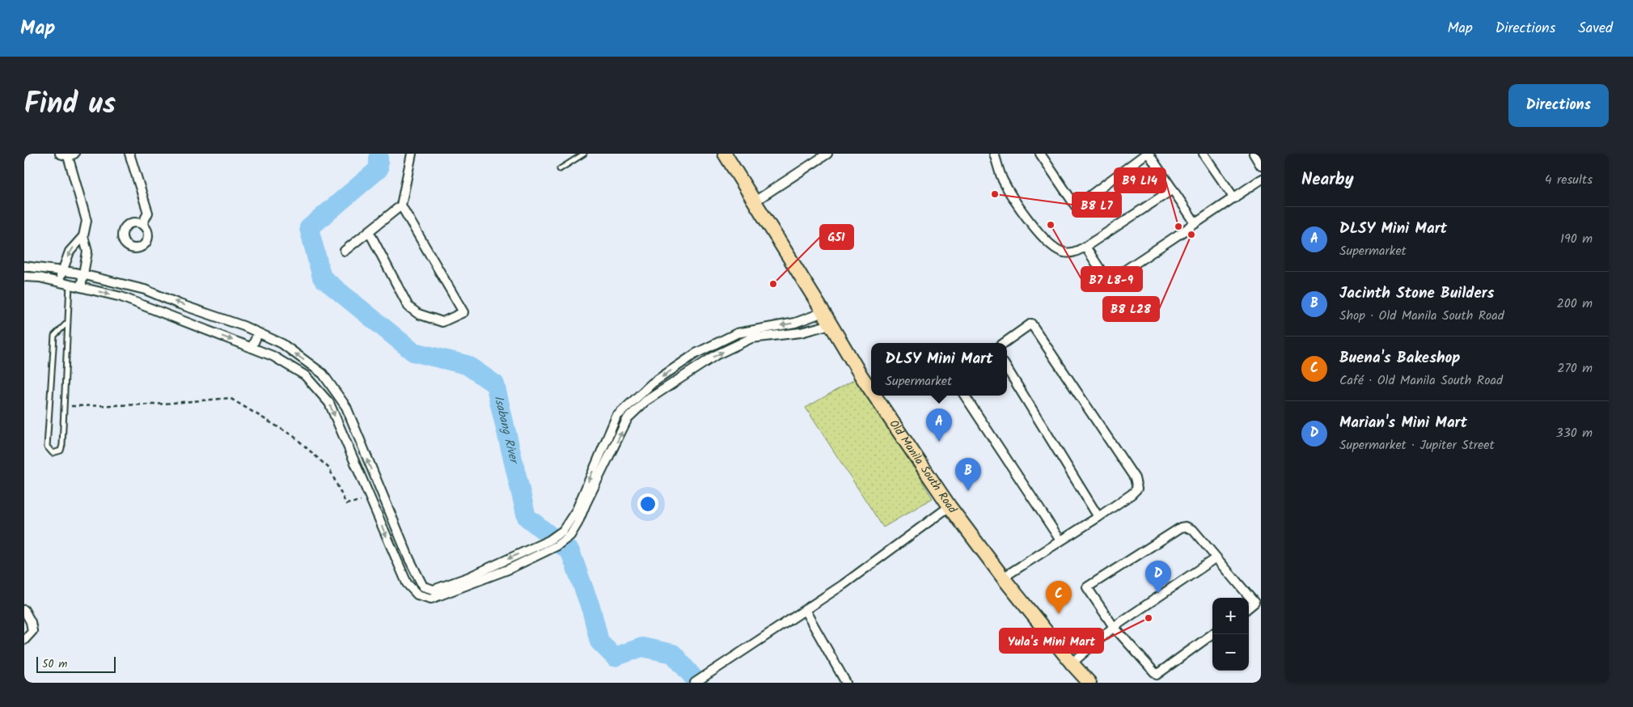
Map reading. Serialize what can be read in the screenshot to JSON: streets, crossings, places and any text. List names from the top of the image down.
{
  "streets": {
    "main road": ["Old Manila South Road"]
  },
  "water": ["Isabang River"],
  "places": [
    "B8 L7",
    "B7 L8-9",
    "B9 L14",
    "B8 L28",
    "G51",
    "Yula's Mini Mart"
  ],
  "scale_bar": "50 m",
  "page": {
    "header": "Map",
    "nav": ["Map", "Directions", "Saved"],
    "title": "Find us",
    "buttons": "Directions",
    "heading": ["Nearby", "4 results"],
    "list": [
      {
        "mark": "A",
        "name": "DLSY Mini Mart",
        "note": "Supermarket",
        "value": "190 m"
      },
      {
        "mark": "B",
        "name": "Jacinth Stone Builders",
        "note": "Shop · Old Manila South Road",
        "value": "200 m"
      },
      {
        "mark": "C",
        "name": "Buena's Bakeshop",
        "note": "Café · Old Manila South Road",
        "value": "270 m"
      },
      {
        "mark": "D",
        "name": "Marian's Mini Mart",
        "note": "Supermarket · Jupiter Street",
        "value": "330 m"
      }
    ],
    "popup": ["DLSY Mini Mart", "Supermarket"],
    "pins": [
      "A",
      "B",
      "D",
      "C"
    ],
    "map_buttons": ["+", "−"],
    "scale": "50 m"
  }
}
